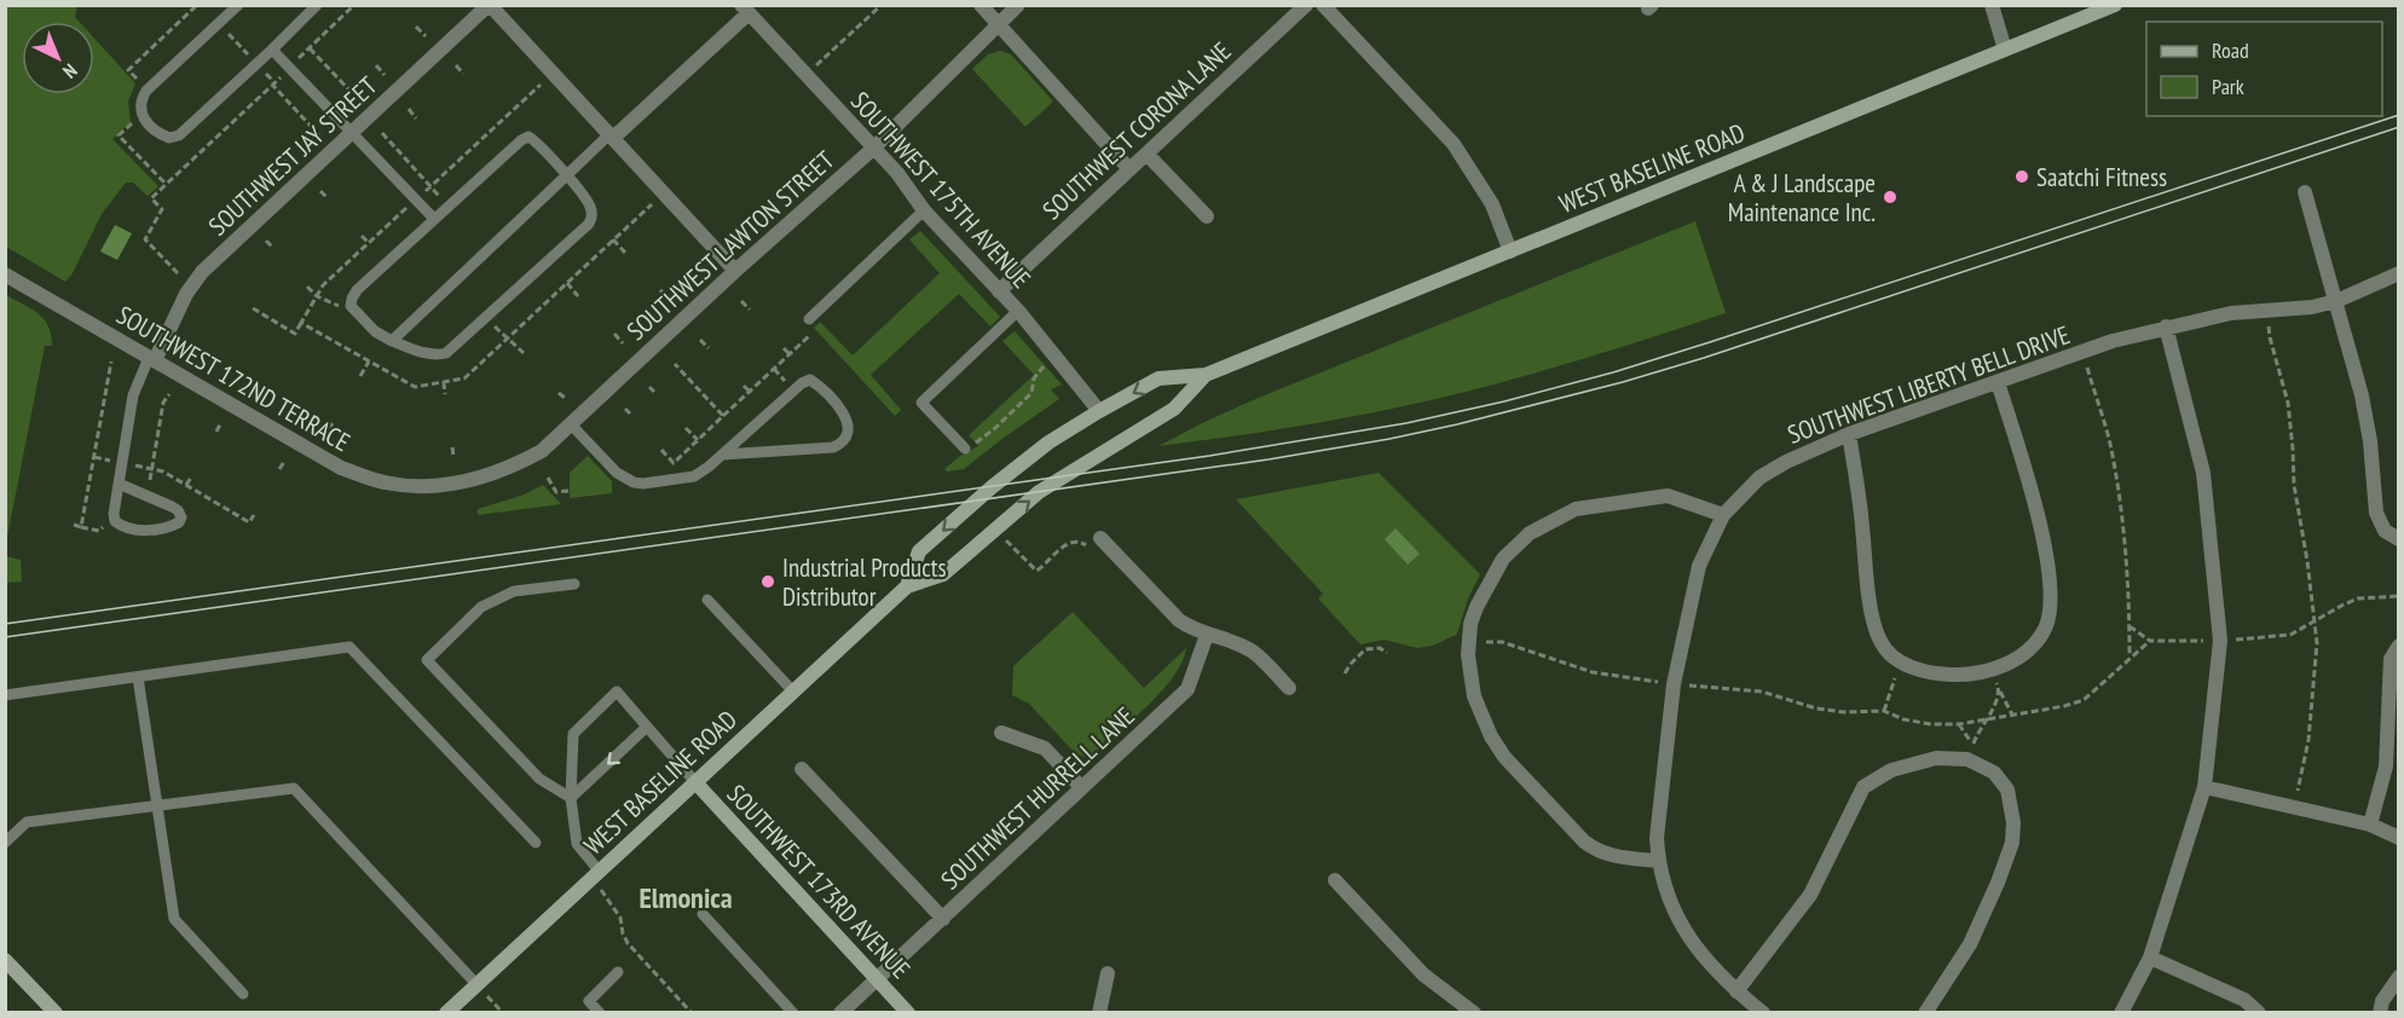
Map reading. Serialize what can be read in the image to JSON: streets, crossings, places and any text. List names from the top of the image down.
{
  "streets": {
    "main road": ["WEST BASELINE ROAD", "SOUTHWEST 173RD AVENUE"],
    "street": [
      "SOUTHWEST CORONA LANE",
      "SOUTHWEST JAY STREET",
      "SOUTHWEST 175TH AVENUE",
      "SOUTHWEST LAWTON STREET",
      "SOUTHWEST 172ND TERRACE",
      "SOUTHWEST LIBERTY BELL DRIVE",
      "SOUTHWEST HURRELL LANE"
    ]
  },
  "crossings": [
    ["SOUTHWEST CORONA LANE", "SOUTHWEST 175TH AVENUE"],
    ["SOUTHWEST JAY STREET", "SOUTHWEST 172ND TERRACE"],
    ["WEST BASELINE ROAD", "SOUTHWEST 175TH AVENUE"],
    ["WEST BASELINE ROAD", "SOUTHWEST 173RD AVENUE"],
    ["SOUTHWEST 175TH AVENUE", "SOUTHWEST LAWTON STREET"],
    ["SOUTHWEST LAWTON STREET", "SOUTHWEST 172ND TERRACE"],
    ["SOUTHWEST HURRELL LANE", "SOUTHWEST 173RD AVENUE"]
  ],
  "districts": ["Elmonica"],
  "places": ["Saatchi Fitness", "A & J Landscape Maintenance Inc.", "Industrial Products Distributor"],
  "legend": ["Road", "Park"],
  "north": "bottom right"
}
